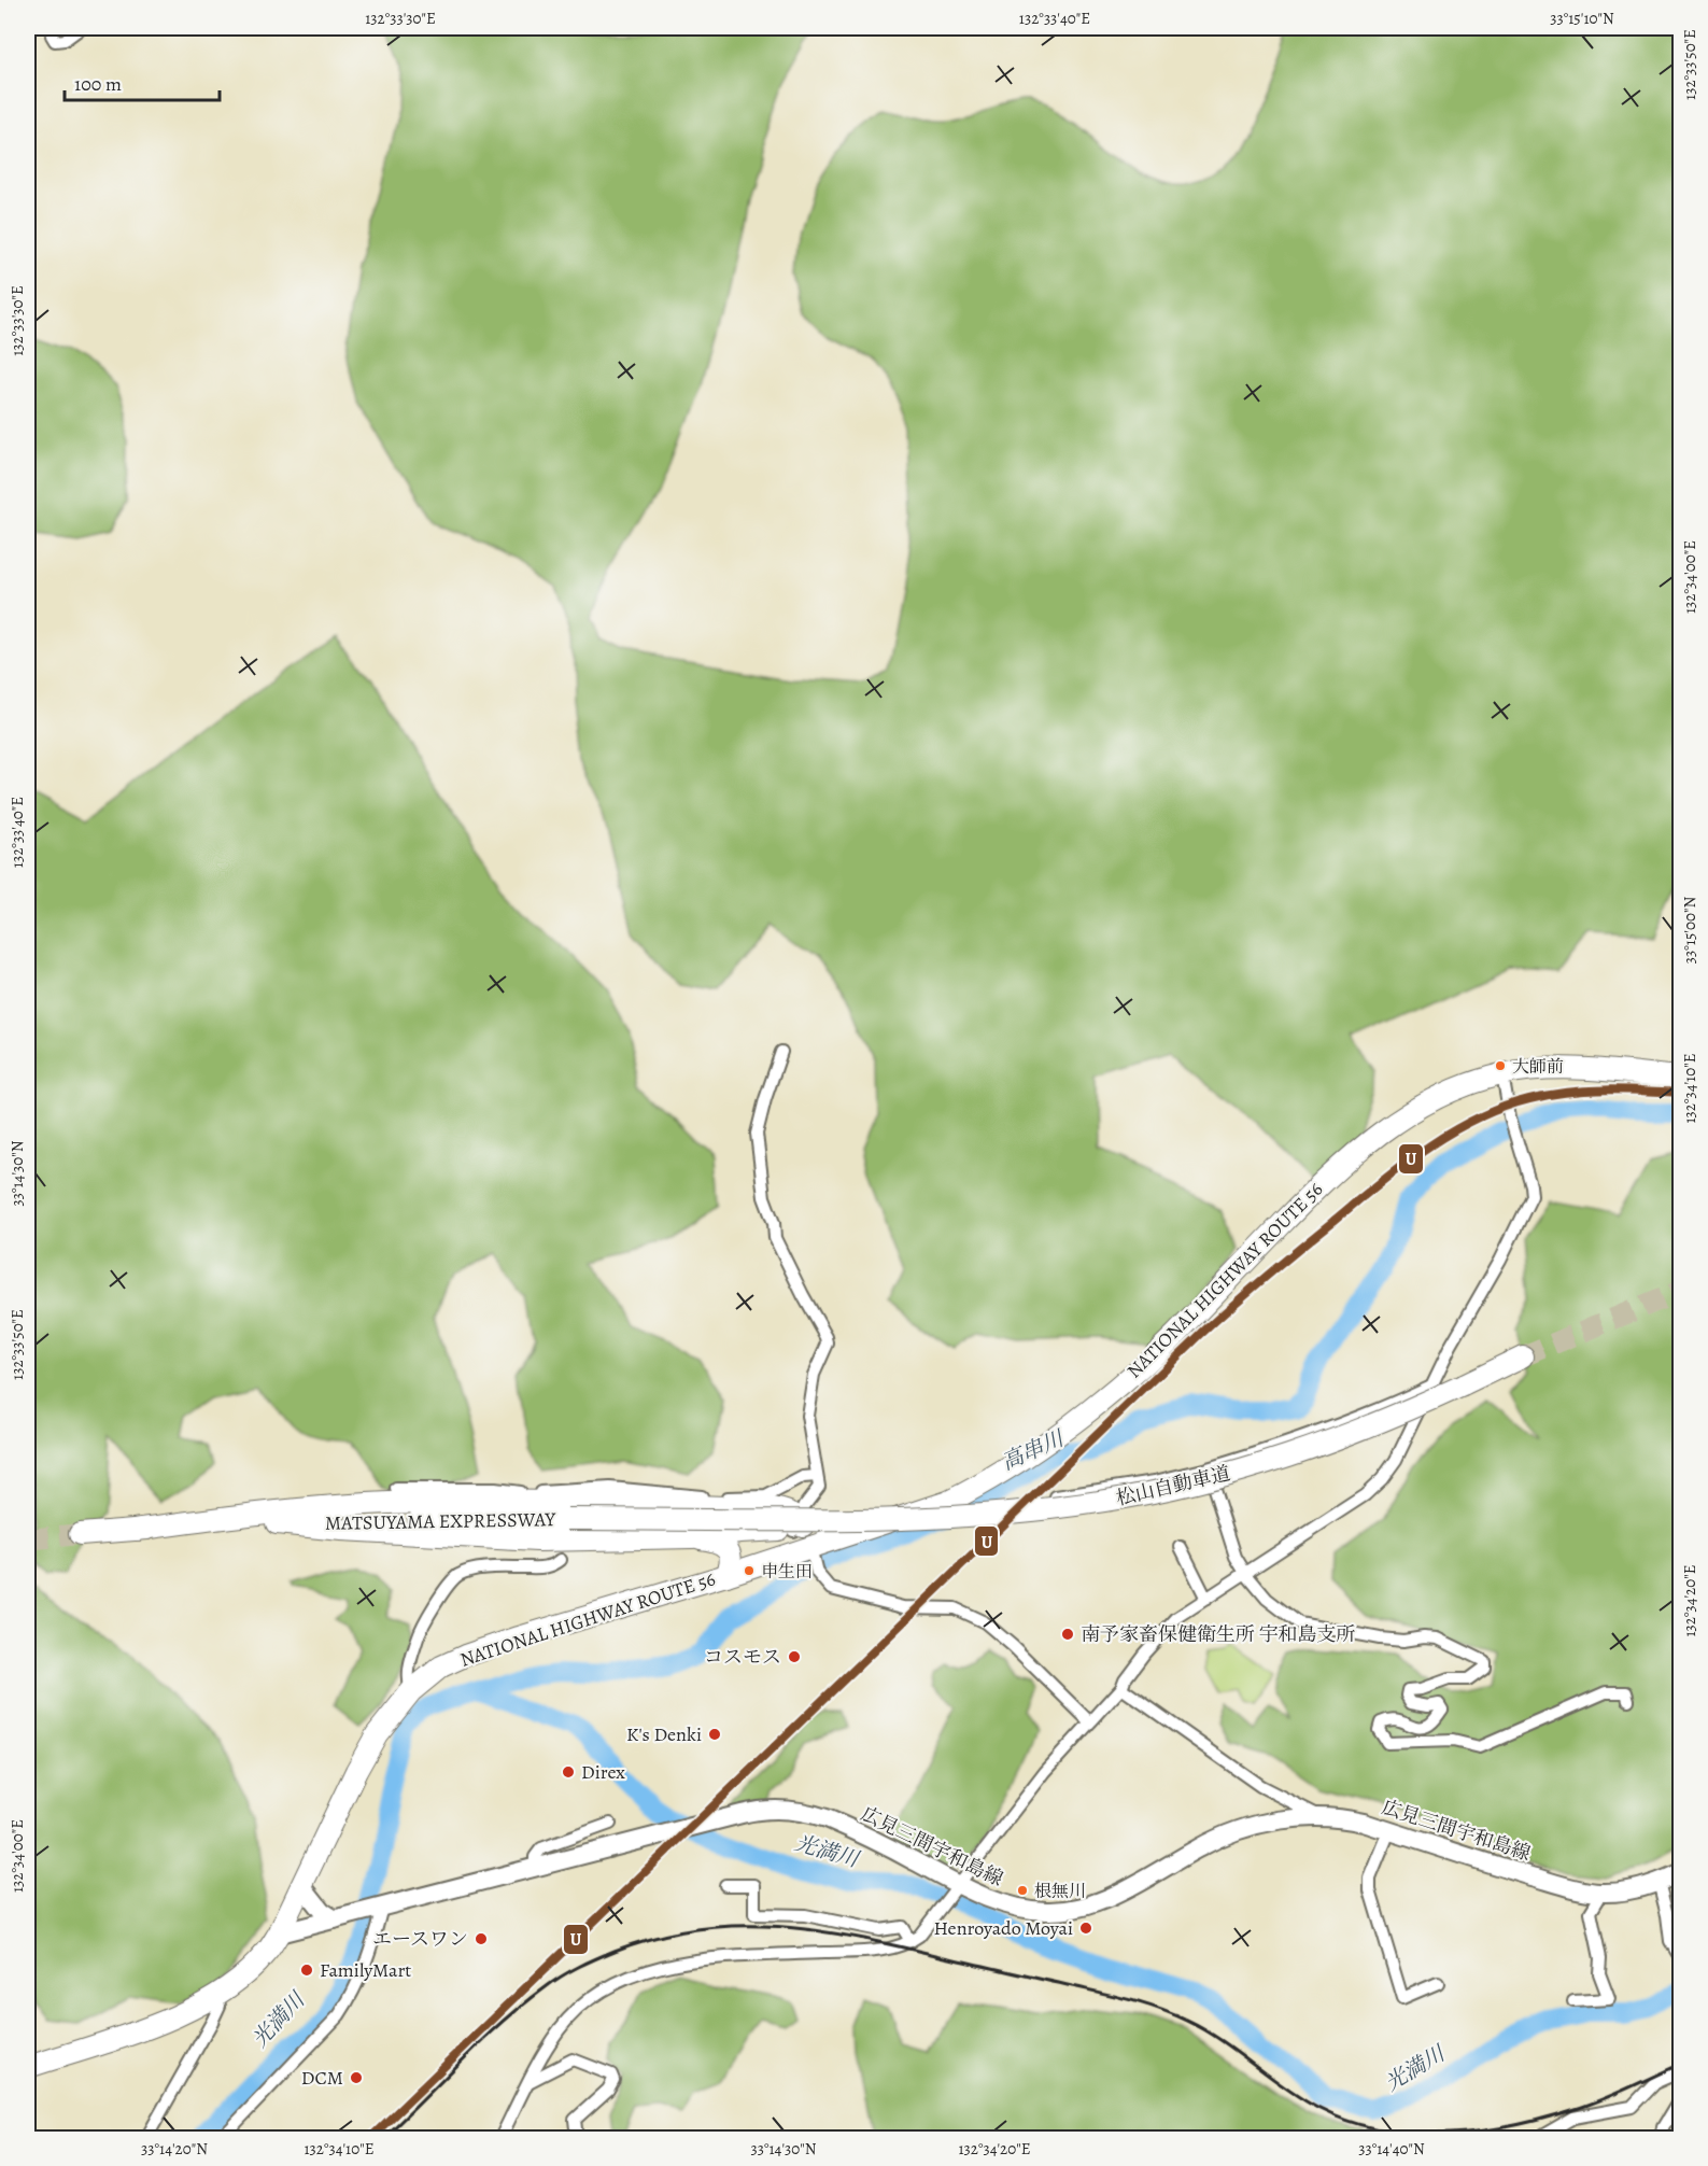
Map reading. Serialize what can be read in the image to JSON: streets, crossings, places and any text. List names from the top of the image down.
{
  "streets": {
    "highway": ["NATIONAL HIGHWAY ROUTE 56", "松山自動車道", "MATSUYAMA EXPRESSWAY"],
    "main road": ["広見三間宇和島線"]
  },
  "crossings": [
    ["松山自動車道", "MATSUYAMA EXPRESSWAY"]
  ],
  "water": ["高串川", "光満川"],
  "places": [
    "大師前",
    "申生田",
    "南予家畜保健衛生所 宇和島支所",
    "コスモス",
    "K's Denki",
    "Direx",
    "根無川",
    "Henroyado Moyai",
    "エースワン",
    "FamilyMart",
    "DCM"
  ],
  "lines": ["transit line U"],
  "scale_bar": "100 m",
  "coordinates": [
    "132°33'30\"E",
    "132°33'40\"E",
    "33°15'10\"N",
    "132°33'50\"E",
    "132°34'00\"E",
    "33°15'00\"N",
    "132°34'10\"E",
    "33°14'30\"N",
    "132°34'20\"E",
    "33°14'20\"N",
    "33°14'40\"N"
  ]
}
